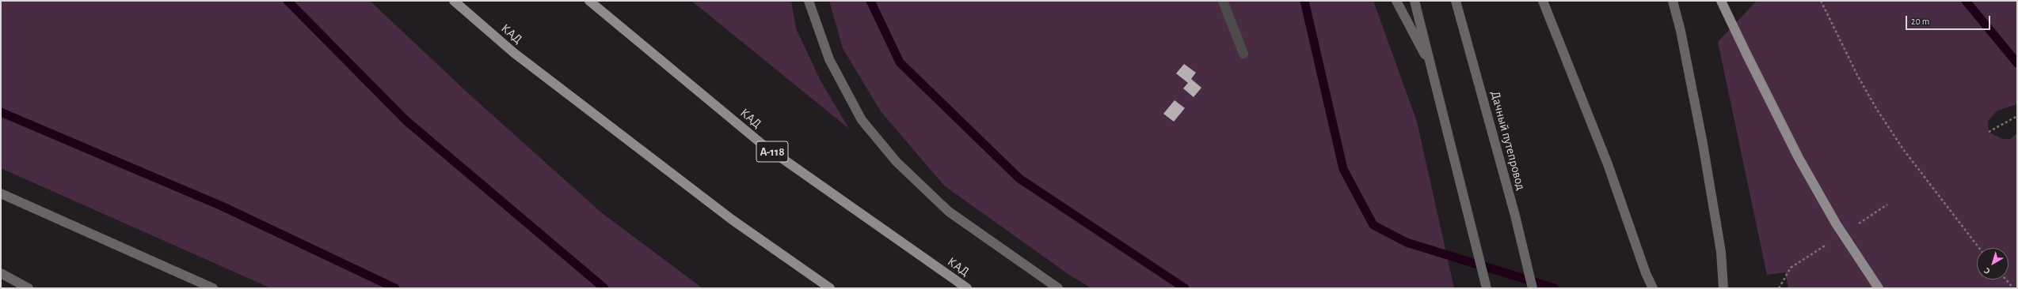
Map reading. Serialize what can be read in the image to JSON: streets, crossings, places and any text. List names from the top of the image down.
{
  "streets": {
    "highway": ["КАД", "А-118"],
    "main road": ["Дачный путепровод"]
  },
  "scale_bar": "20 m",
  "north": "bottom left"
}
